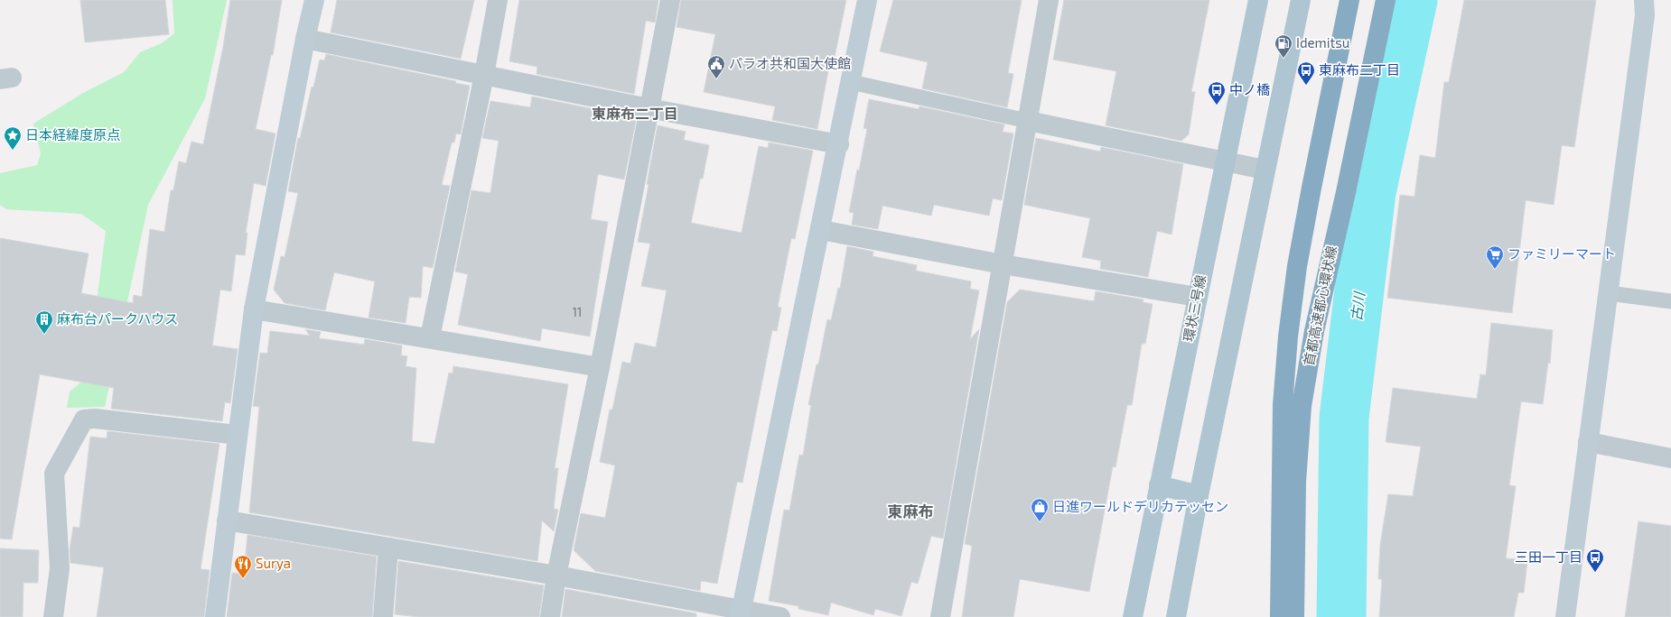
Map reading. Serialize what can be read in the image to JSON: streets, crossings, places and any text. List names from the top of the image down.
{
  "streets": {
    "highway": ["首都高速都心環状線"],
    "main road": ["環状三号線"]
  },
  "districts": ["東麻布二丁目", "東麻布"],
  "water": ["古川"],
  "places": {
    "fuel station": ["Idemitsu"],
    "public building": ["パラオ共和国大使館"],
    "bus stop": ["東麻布二丁目", "中ノ橋", "三田一丁目"],
    "place": ["日本経緯度原点"],
    "supermarket": ["ファミリーマート"],
    "building": ["麻布台パークハウス"],
    "shop": ["日進ワールドデリカテッセン"],
    "restaurant": ["Surya"]
  },
  "house_numbers": ["11"]
}
